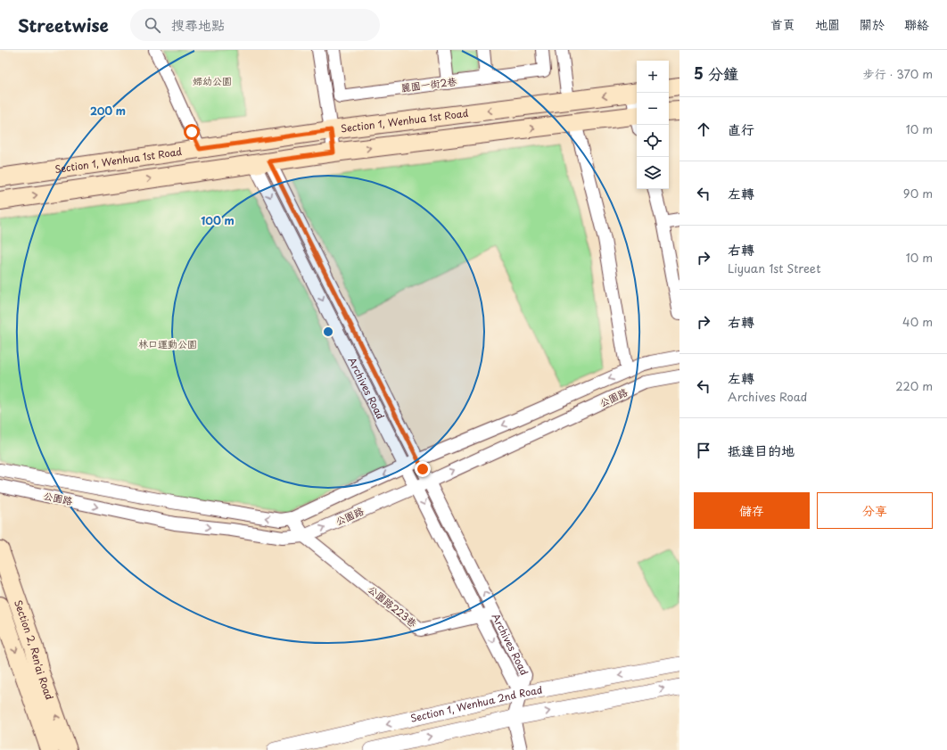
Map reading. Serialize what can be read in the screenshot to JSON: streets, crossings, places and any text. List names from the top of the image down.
{
  "streets": {
    "main road": ["Section 1, Wenhua 1st Road", "Section 2, Ren'ai Road"],
    "street": [
      "麗園一街2巷",
      "Archives Road",
      "公園路",
      "公園路223巷",
      "Section 1, Wenhua 2nd Road"
    ]
  },
  "crossings": [
    ["Archives Road", "公園路"],
    ["Archives Road", "公園路223巷"],
    ["Archives Road", "Section 1, Wenhua 2nd Road"],
    ["公園路", "公園路223巷"]
  ],
  "parks": ["婦幼公園", "林口運動公園"],
  "page": {
    "header": "Streetwise",
    "search": "搜尋地點",
    "nav": [
      "首頁",
      "地圖",
      "關於",
      "聯絡"
    ],
    "heading": ["5 分鐘", "步行 · 370 m"],
    "map_buttons": ["+", "−"],
    "list": [
      ["直行", "10 m"],
      ["左轉", "90 m"],
      ["右轉", "Liyuan 1st Street", "10 m"],
      ["右轉", "40 m"],
      ["左轉", "Archives Road", "220 m"],
      "抵達目的地"
    ],
    "buttons": ["儲存", "分享"]
  },
  "rings": ["200 m", "100 m"]
}
